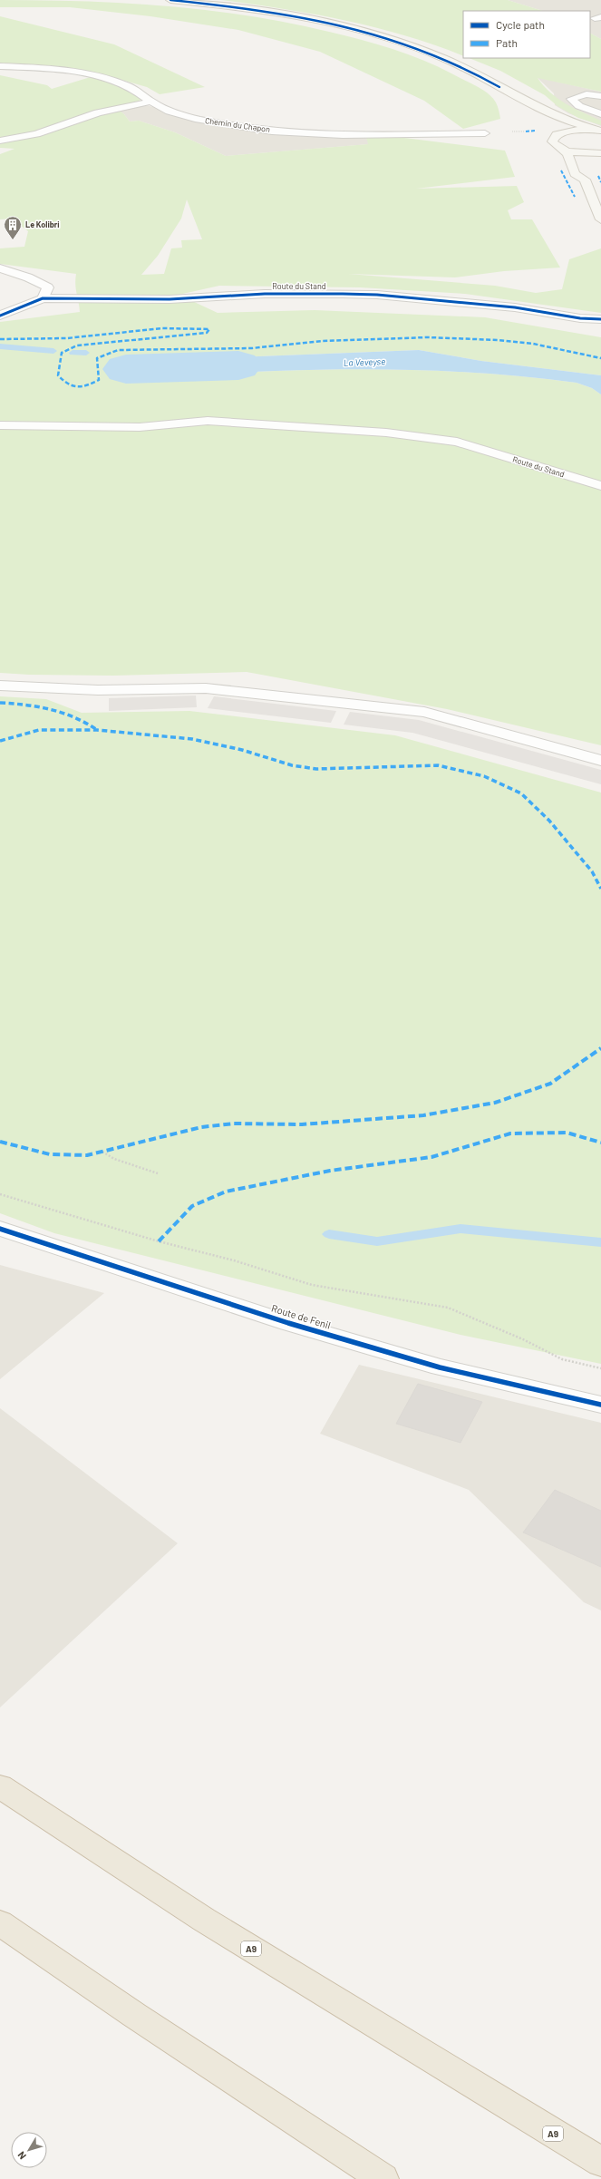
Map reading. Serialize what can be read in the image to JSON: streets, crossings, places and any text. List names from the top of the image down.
{
  "streets": {
    "highway": ["A9"],
    "street": ["Chemin du Chapon", "Route du Stand", "Route de Fenil"]
  },
  "water": ["La Veveyse"],
  "places": {
    "building": ["Le Kolibri"]
  },
  "legend": ["Cycle path", "Path"],
  "north": "bottom left"
}
